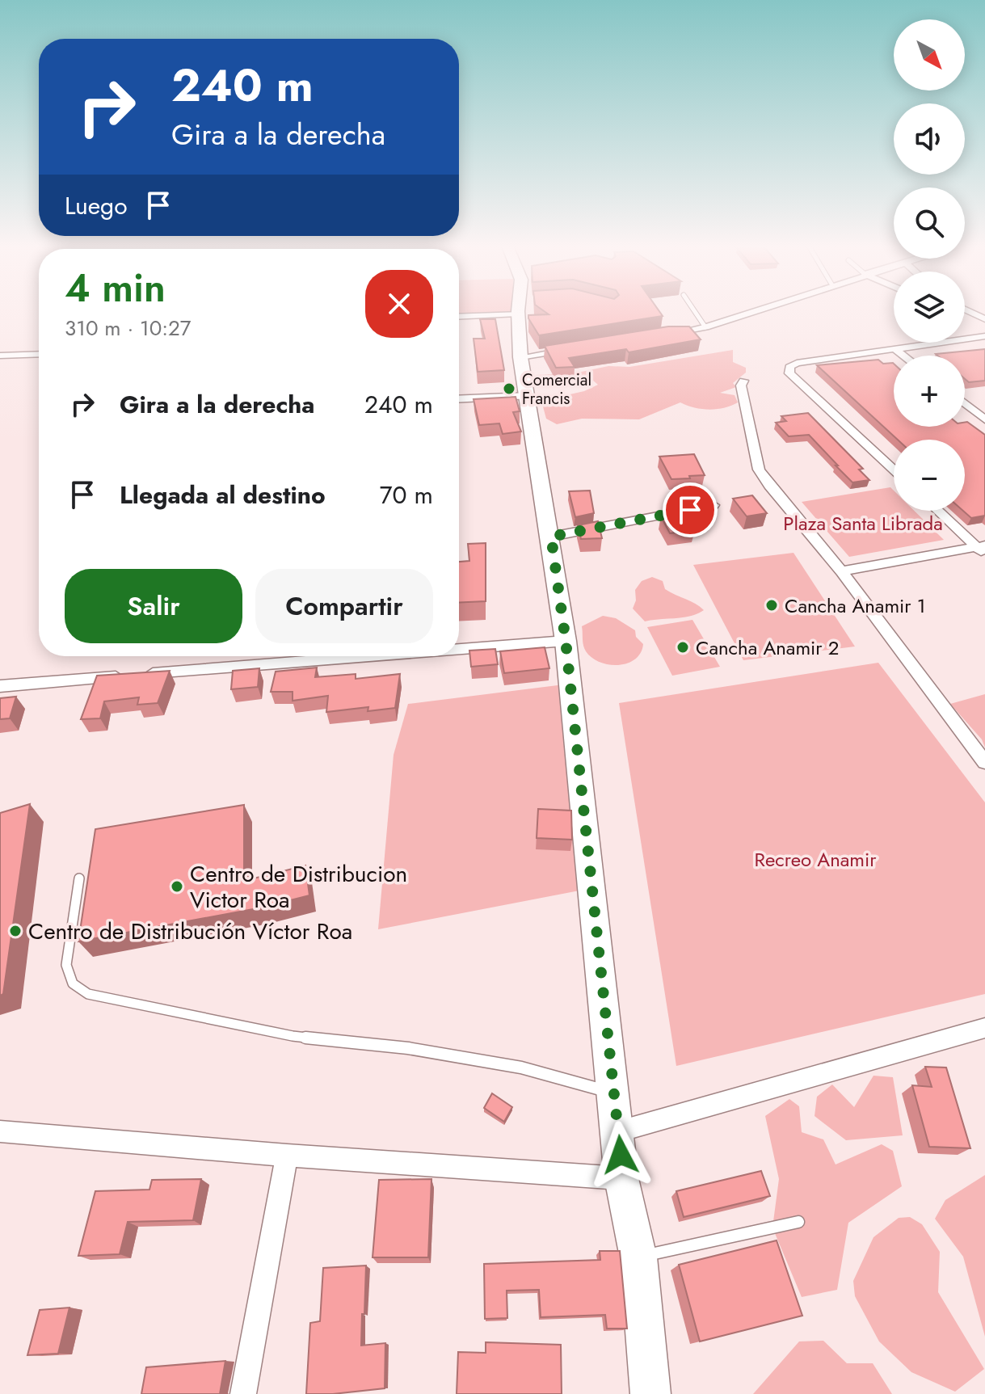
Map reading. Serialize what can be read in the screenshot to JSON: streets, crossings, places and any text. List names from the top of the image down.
{
  "parks": ["Plaza Santa Librada", "Recreo Anamir"],
  "places": [
    "Comercial Francis",
    "Cancha Anamir 1",
    "Cancha Anamir 2",
    "Centro de Distribucion Victor Roa",
    "Centro de Distribución Víctor Roa"
  ],
  "north": "bottom right",
  "page": {
    "map_buttons": ["+", "−"],
    "turn": ["240 m", "Gira a la derecha"],
    "then": "Luego",
    "heading": ["4 min", "310 m · 10:27"],
    "list": [
      {
        "name": "Gira a la derecha",
        "value": "240 m"
      },
      {
        "name": "Llegada al destino",
        "value": "70 m"
      }
    ],
    "buttons": ["Salir", "Compartir"]
  }
}
